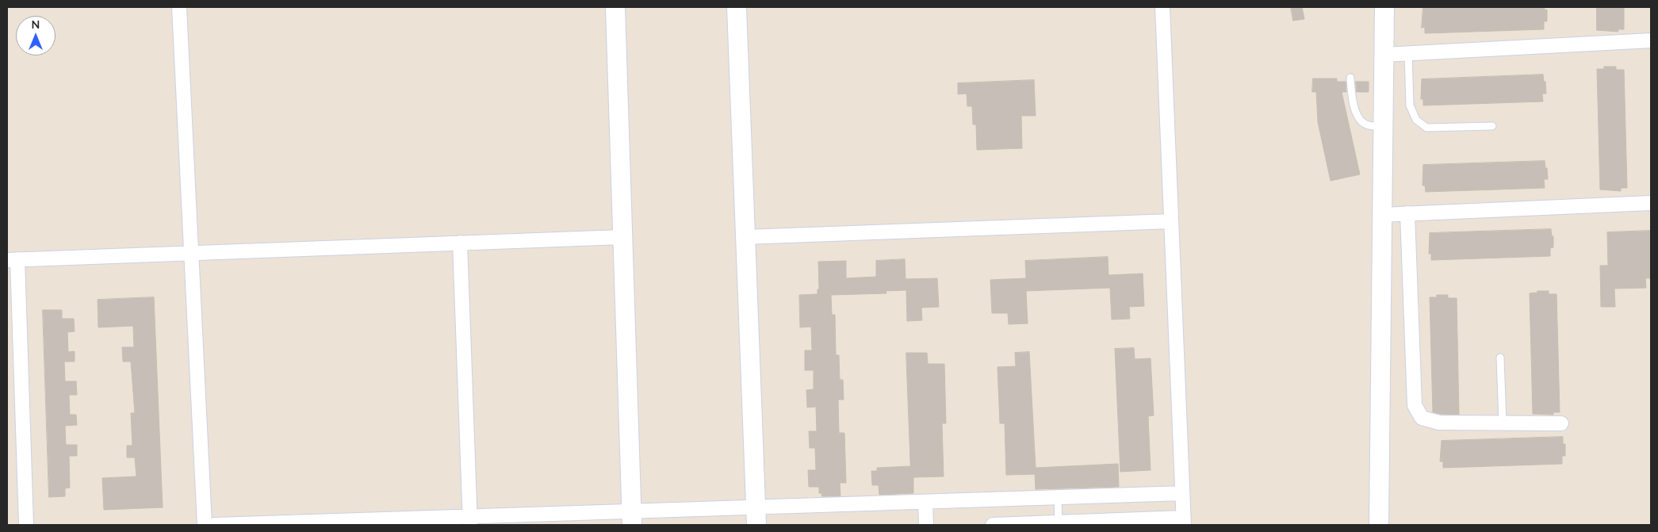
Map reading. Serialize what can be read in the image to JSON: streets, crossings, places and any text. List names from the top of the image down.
{
  "north": "top"
}
